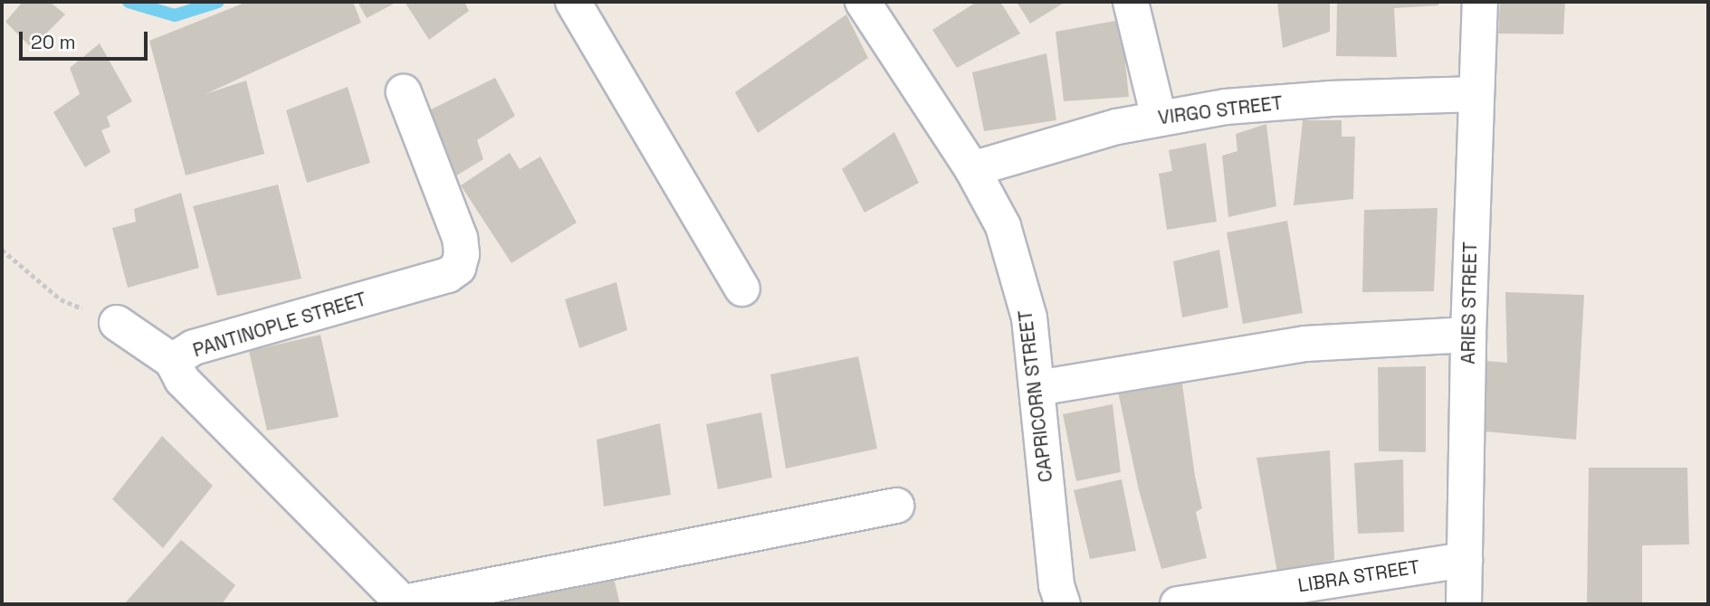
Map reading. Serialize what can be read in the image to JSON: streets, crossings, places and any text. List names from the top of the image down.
{
  "streets": {
    "street": [
      "VIRGO STREET",
      "ARIES STREET",
      "PANTINOPLE STREET",
      "CAPRICORN STREET",
      "LIBRA STREET"
    ]
  },
  "crossings": [
    ["VIRGO STREET", "ARIES STREET"],
    ["VIRGO STREET", "CAPRICORN STREET"],
    ["ARIES STREET", "LIBRA STREET"]
  ],
  "scale_bar": "20 m"
}
